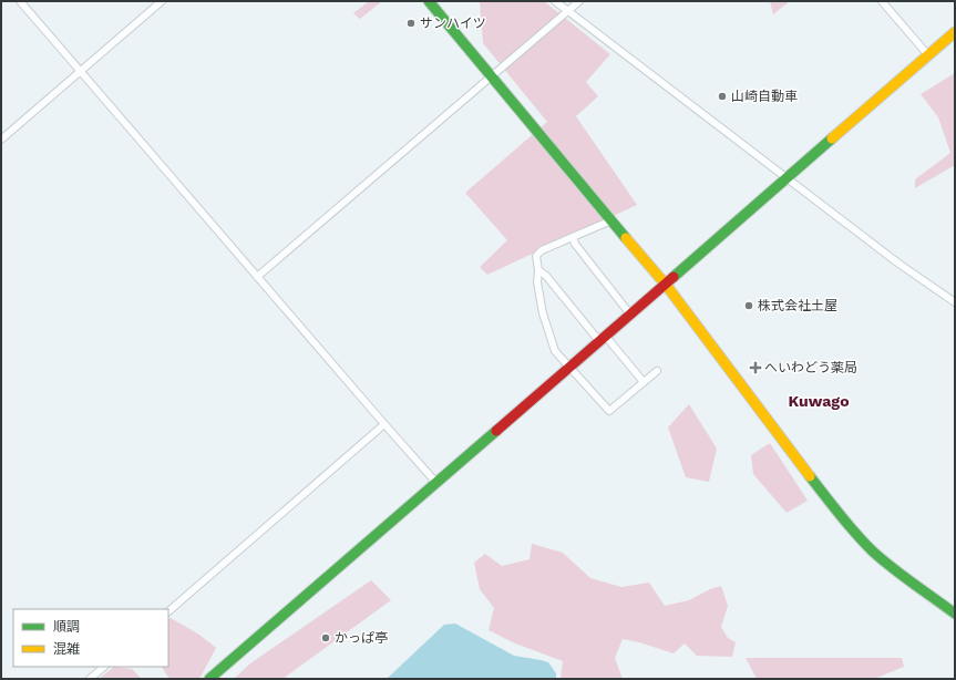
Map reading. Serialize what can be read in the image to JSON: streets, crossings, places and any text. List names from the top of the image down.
{
  "districts": ["Kuwago"],
  "places": {
    "other": [
      "サンハイツ",
      "山崎自動車",
      "株式会社土屋",
      "かっぱ亭"
    ],
    "health": ["へいわどう薬局"]
  },
  "legend": ["順調", "混雑"]
}
